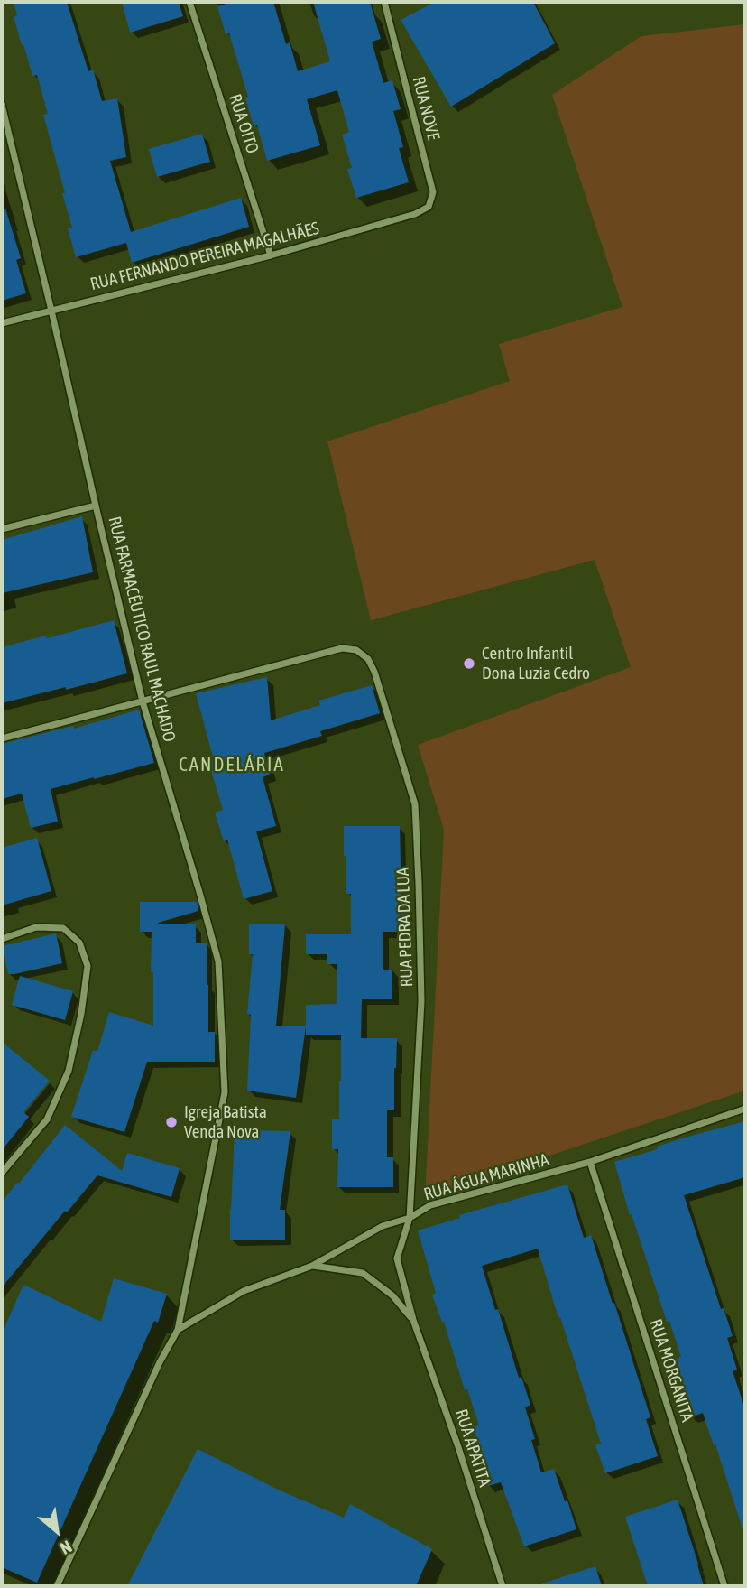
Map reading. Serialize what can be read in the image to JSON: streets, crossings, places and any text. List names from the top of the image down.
{
  "streets": {
    "street": [
      "RUA NOVE",
      "RUA OITO",
      "RUA FERNANDO PEREIRA MAGALHÃES",
      "RUA FARMACÊUTICO RAUL MACHADO",
      "RUA PEDRA DA LUA",
      "RUA ÁGUA MARINHA",
      "RUA MORGANITA",
      "RUA APATITA"
    ]
  },
  "crossings": [
    ["RUA NOVE", "RUA FERNANDO PEREIRA MAGALHÃES"],
    ["RUA OITO", "RUA FERNANDO PEREIRA MAGALHÃES"],
    ["RUA FERNANDO PEREIRA MAGALHÃES", "RUA FARMACÊUTICO RAUL MACHADO"],
    ["RUA FARMACÊUTICO RAUL MACHADO", "RUA PEDRA DA LUA"],
    ["RUA FARMACÊUTICO RAUL MACHADO", "RUA ÁGUA MARINHA"],
    ["RUA PEDRA DA LUA", "RUA ÁGUA MARINHA"],
    ["RUA PEDRA DA LUA", "RUA APATITA"],
    ["RUA ÁGUA MARINHA", "RUA MORGANITA"],
    ["RUA ÁGUA MARINHA", "RUA APATITA"]
  ],
  "districts": ["CANDELÁRIA"],
  "places": ["Centro Infantil Dona Luzia Cedro", "Igreja Batista Venda Nova"],
  "north": "bottom right"
}
